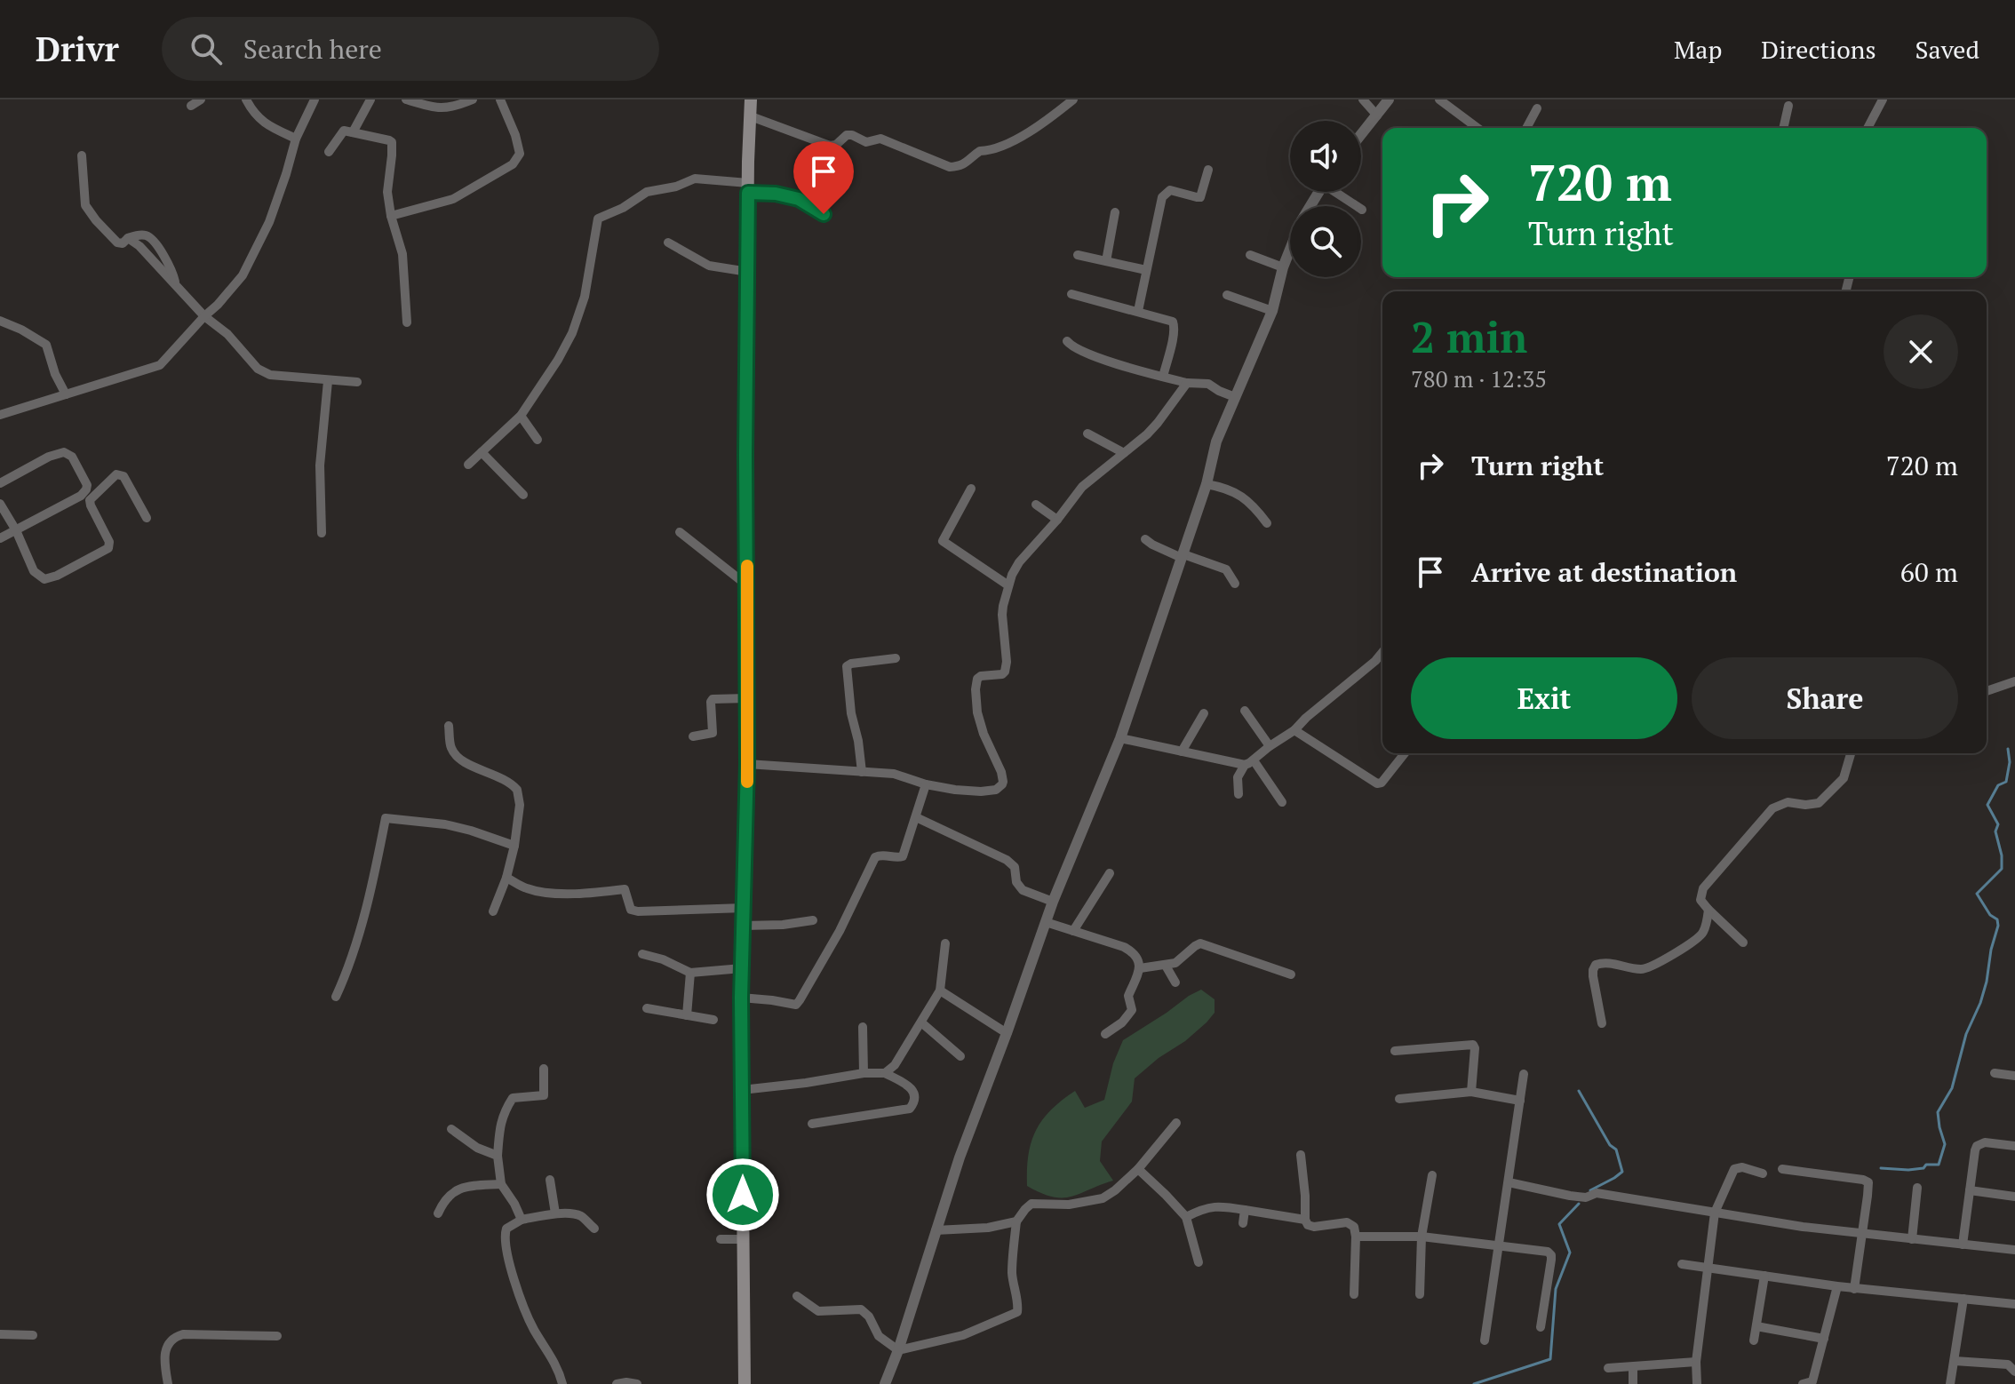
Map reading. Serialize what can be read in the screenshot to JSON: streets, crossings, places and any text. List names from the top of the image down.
{
  "page": {
    "header": "Drivr",
    "search": "Search here",
    "nav": ["Map", "Directions", "Saved"],
    "turn": ["720 m", "Turn right"],
    "heading": ["2 min", "780 m · 12:35"],
    "list": [
      {
        "name": "Turn right",
        "value": "720 m"
      },
      {
        "name": "Arrive at destination",
        "value": "60 m"
      }
    ],
    "buttons": ["Exit", "Share"]
  }
}
